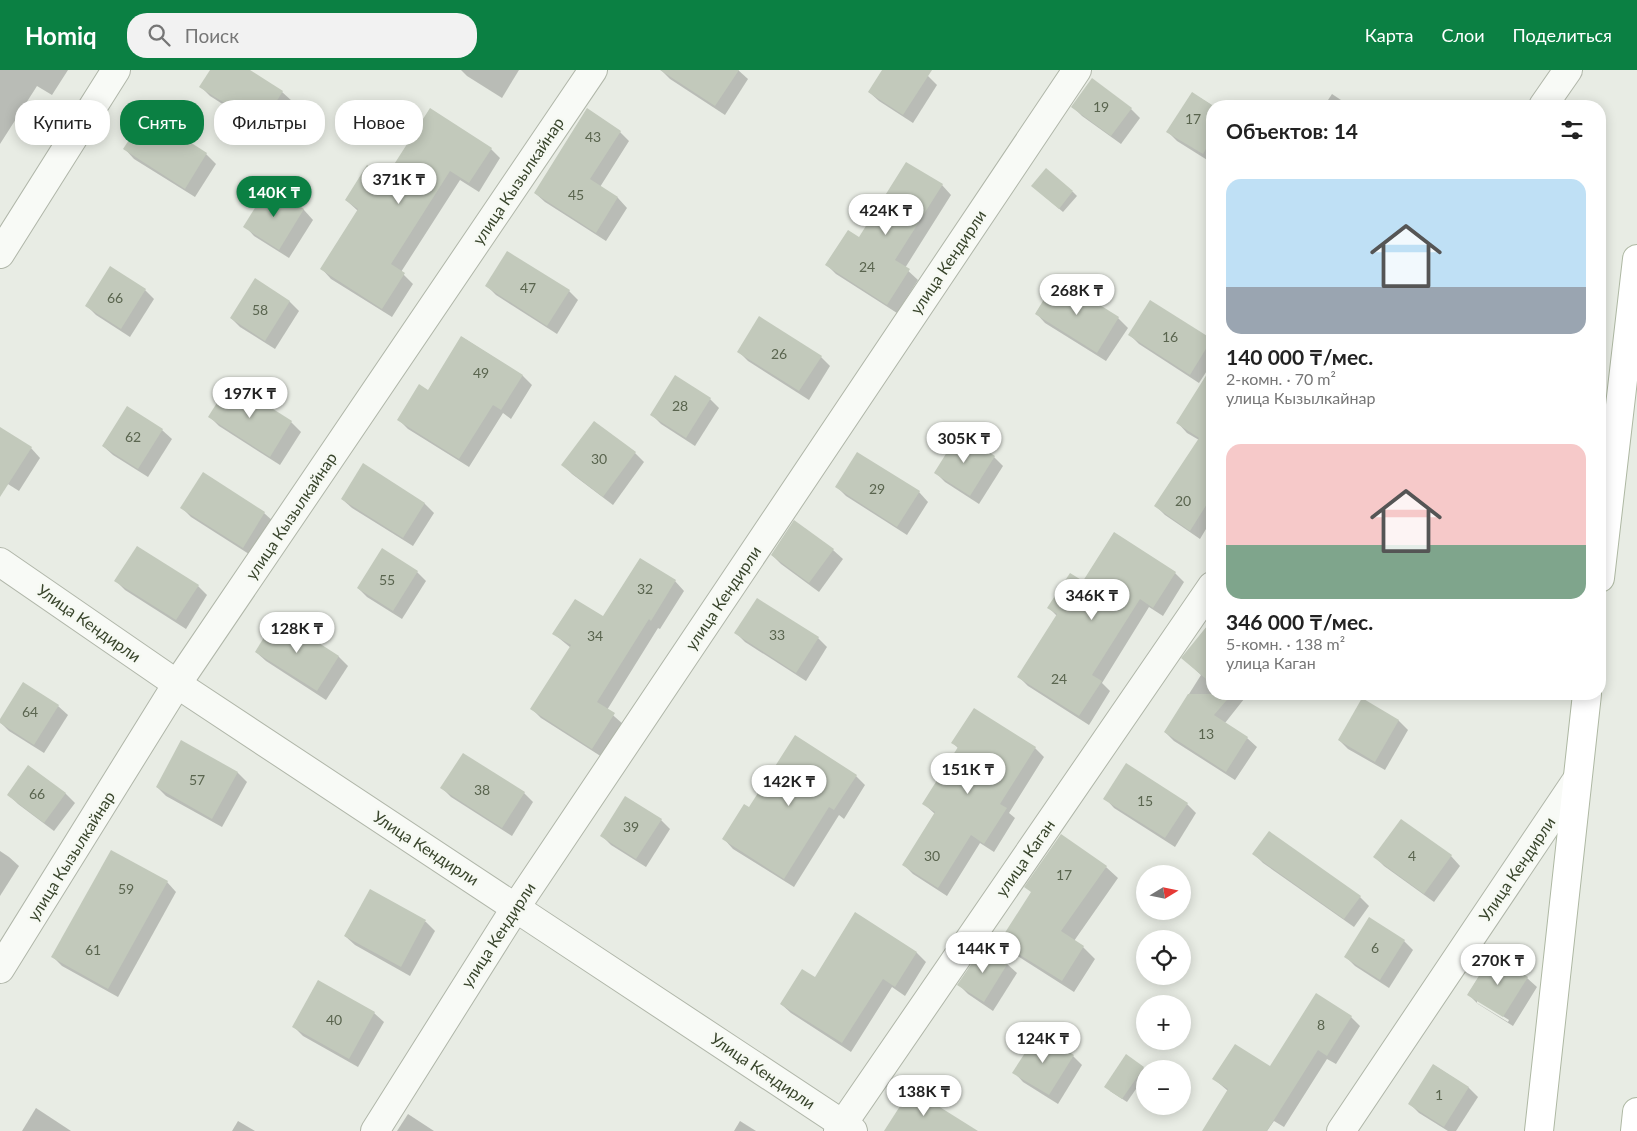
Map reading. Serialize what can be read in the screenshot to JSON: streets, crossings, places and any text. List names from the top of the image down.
{
  "streets": {
    "street": [
      "улица Кызылкайнар",
      "улица Кендирли",
      "Улица Кендирли",
      "улица Каган"
    ]
  },
  "crossings": [
    ["улица Кызылкайнар", "Улица Кендирли"],
    ["улица Кендирли", "Улица Кендирли"],
    ["Улица Кендирли", "улица Каган"]
  ],
  "house_numbers": [
    "19",
    "17",
    "43",
    "45",
    "24",
    "47",
    "66",
    "58",
    "16",
    "26",
    "49",
    "28",
    "62",
    "30",
    "29",
    "20",
    "55",
    "32",
    "33",
    "34",
    "24",
    "64",
    "13",
    "57",
    "38",
    "66",
    "15",
    "39",
    "30",
    "4",
    "17",
    "59",
    "6",
    "61",
    "40",
    "8",
    "1"
  ],
  "north": "right",
  "page": {
    "header": "Homiq",
    "search": "Поиск",
    "nav": ["Карта", "Слои", "Поделиться"],
    "chip": [
      "Купить",
      "Снять",
      "Фильтры",
      "Новое"
    ],
    "heading": "Объектов: 14",
    "list": [
      {
        "name": "140 000 ₸/мес.",
        "note": "2-комн. · 70 m² · улица Кызылкайнар"
      },
      {
        "name": "346 000 ₸/мес.",
        "note": "5-комн. · 138 m² · улица Каган"
      }
    ],
    "price": [
      "371K ₸",
      "140K ₸",
      "424K ₸",
      "268K ₸",
      "197K ₸",
      "305K ₸",
      "346K ₸",
      "128K ₸",
      "151K ₸",
      "142K ₸",
      "144K ₸",
      "270K ₸",
      "124K ₸",
      "138K ₸"
    ],
    "map_buttons": ["+", "−"]
  }
}
